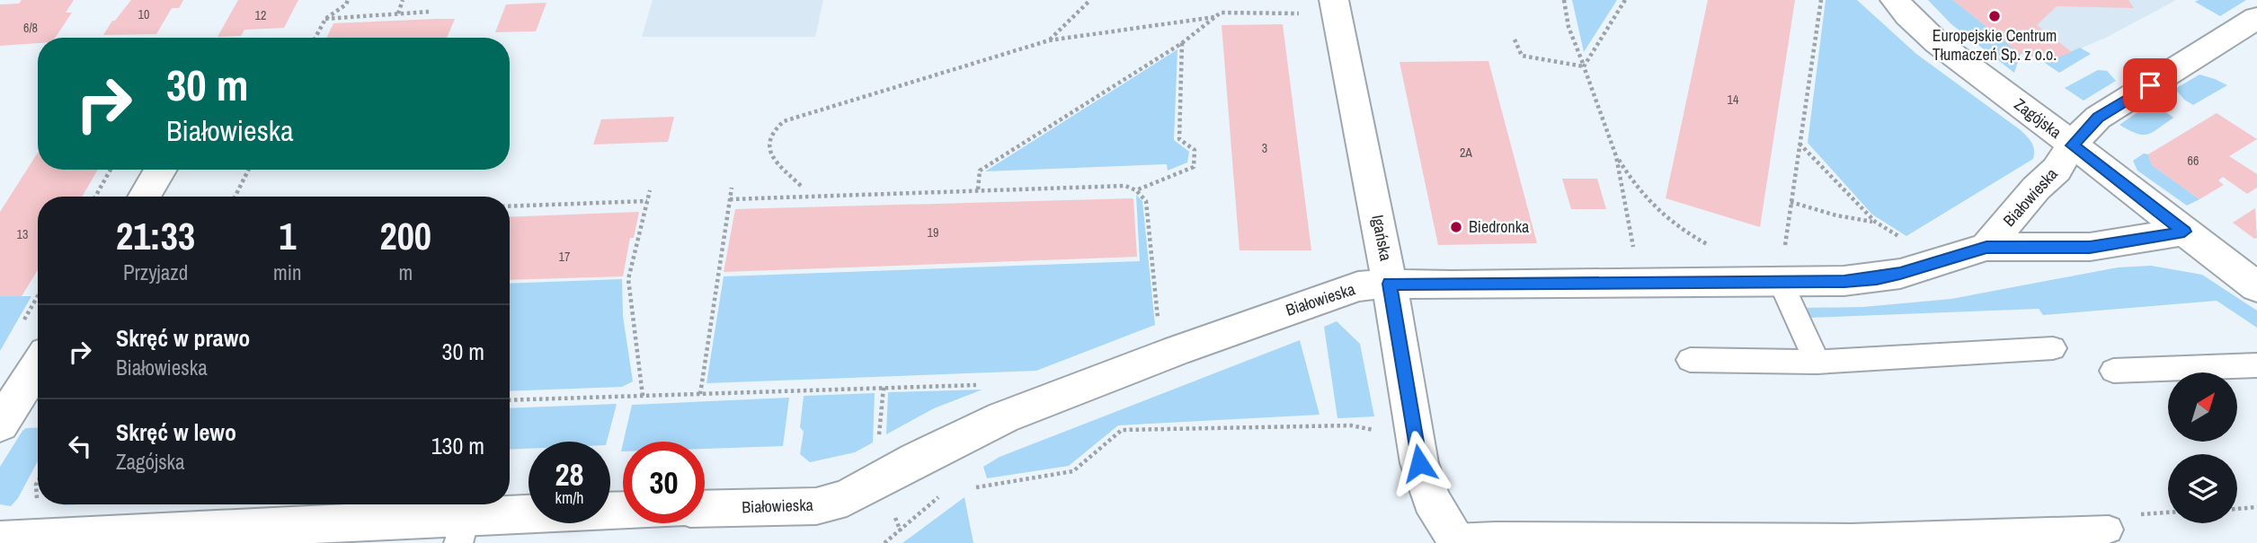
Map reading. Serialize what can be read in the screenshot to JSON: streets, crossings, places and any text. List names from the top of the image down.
{
  "streets": {
    "street": ["Zagójska", "Białowieska", "Igańska"]
  },
  "crossings": [
    ["Zagójska", "Białowieska"],
    ["Białowieska", "Igańska"]
  ],
  "places": ["Europejskie Centrum Tłumaczeń Sp. z o.o.", "Biedronka"],
  "house_numbers": [
    "10",
    "12",
    "6/8",
    "14",
    "3",
    "2A",
    "66",
    "19",
    "13",
    "17"
  ],
  "north": "top right",
  "page": {
    "turn": ["30 m", "Białowieska"],
    "eta": [
      "21:33",
      "Przyjazd",
      "1",
      "min",
      "200",
      "m"
    ],
    "list": [
      {
        "name": "Skręć w prawo",
        "note": "Białowieska",
        "value": "30 m"
      },
      {
        "name": "Skręć w lewo",
        "note": "Zagójska",
        "value": "130 m"
      }
    ],
    "speed": "28 km/h",
    "limit": "30"
  }
}
